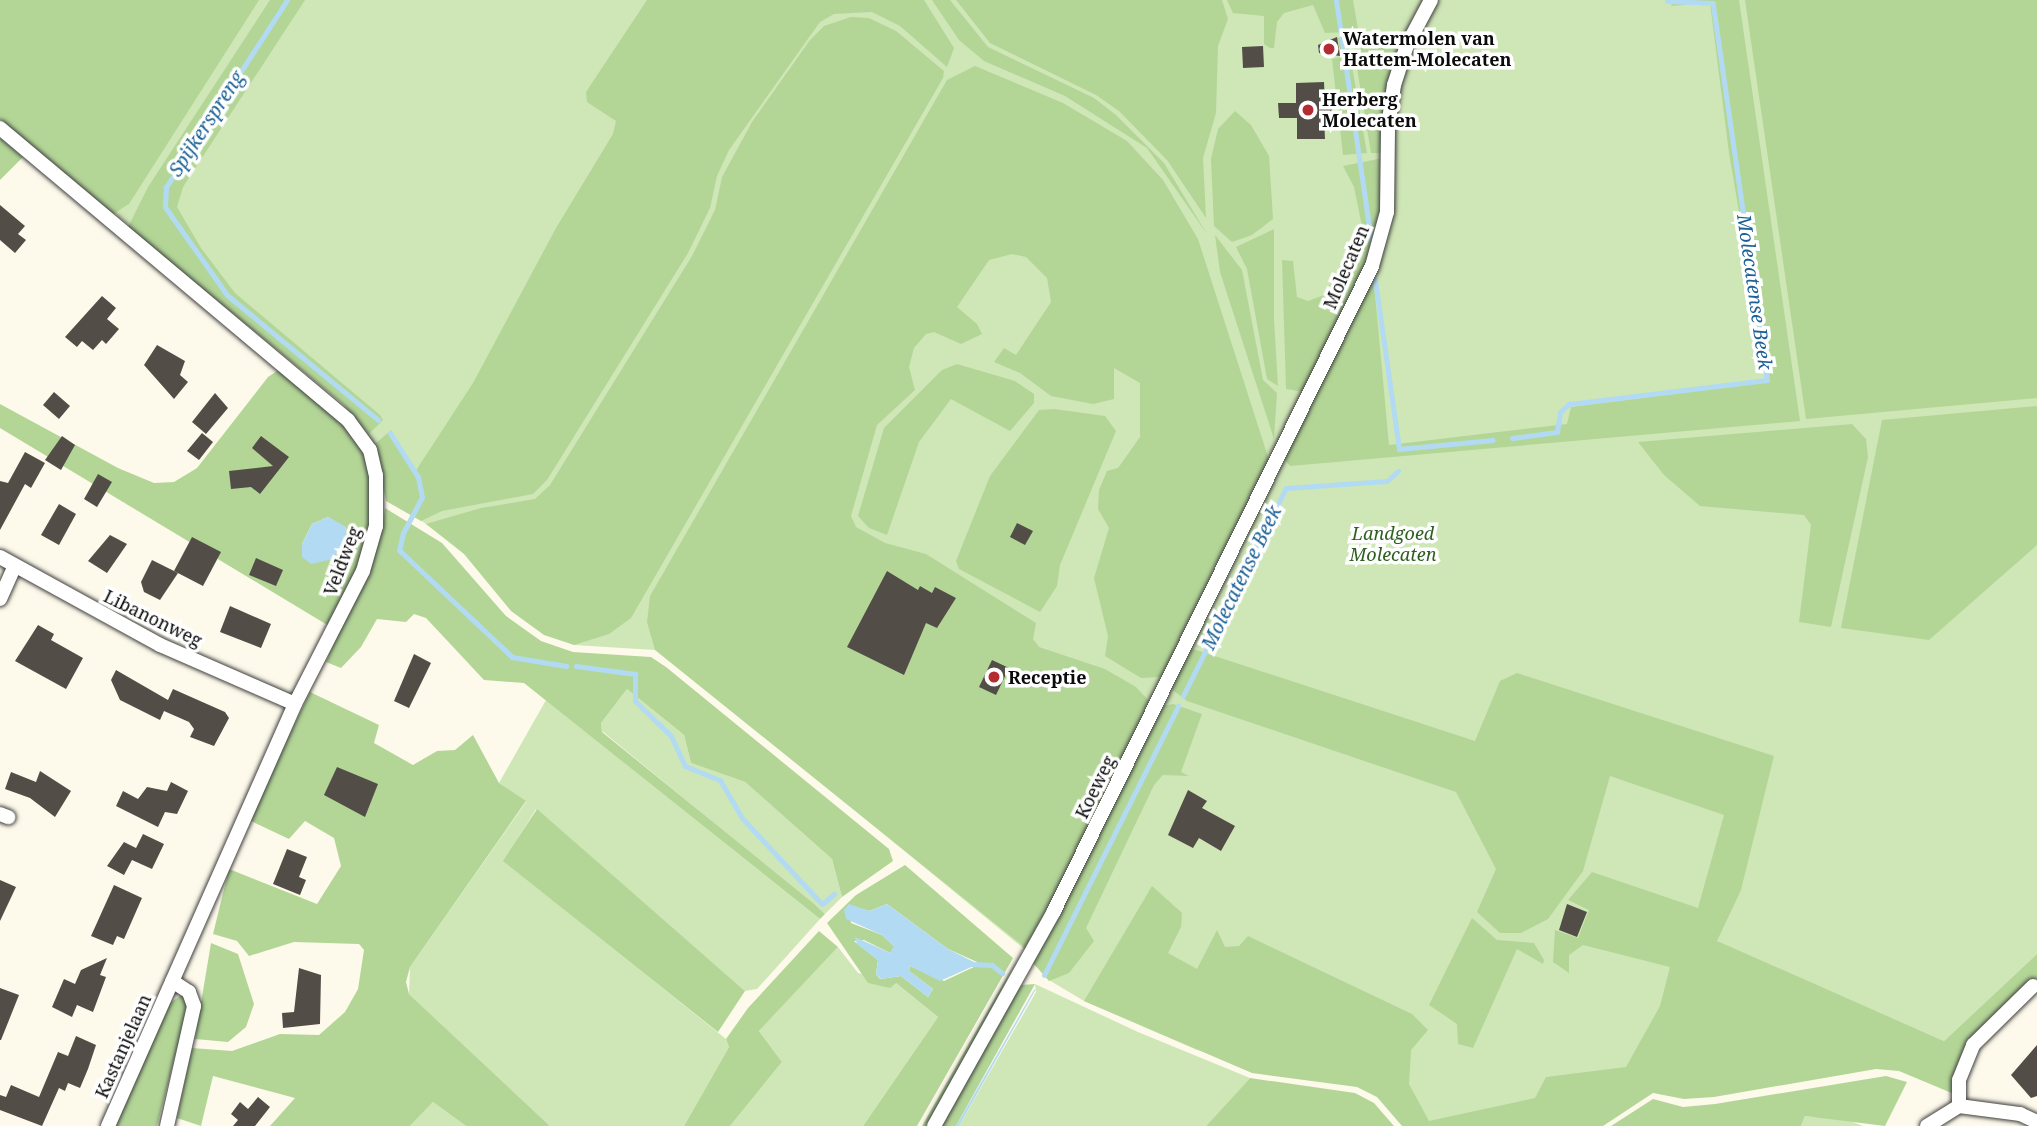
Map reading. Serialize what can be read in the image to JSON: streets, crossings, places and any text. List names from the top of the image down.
{
  "streets": {
    "street": [
      "Molecaten",
      "Veldweg",
      "Libanonweg",
      "Koeweg",
      "Kastanjelaan"
    ]
  },
  "crossings": [
    ["Molecaten", "Koeweg"],
    ["Veldweg", "Libanonweg"],
    ["Veldweg", "Kastanjelaan"]
  ],
  "water": ["Spijkerspreng", "Molecatense Beek"],
  "parks": ["Landgoed Molecaten"],
  "places": ["Watermolen van Hattem-Molecaten", "Herberg Molecaten", "Receptie"]
}
